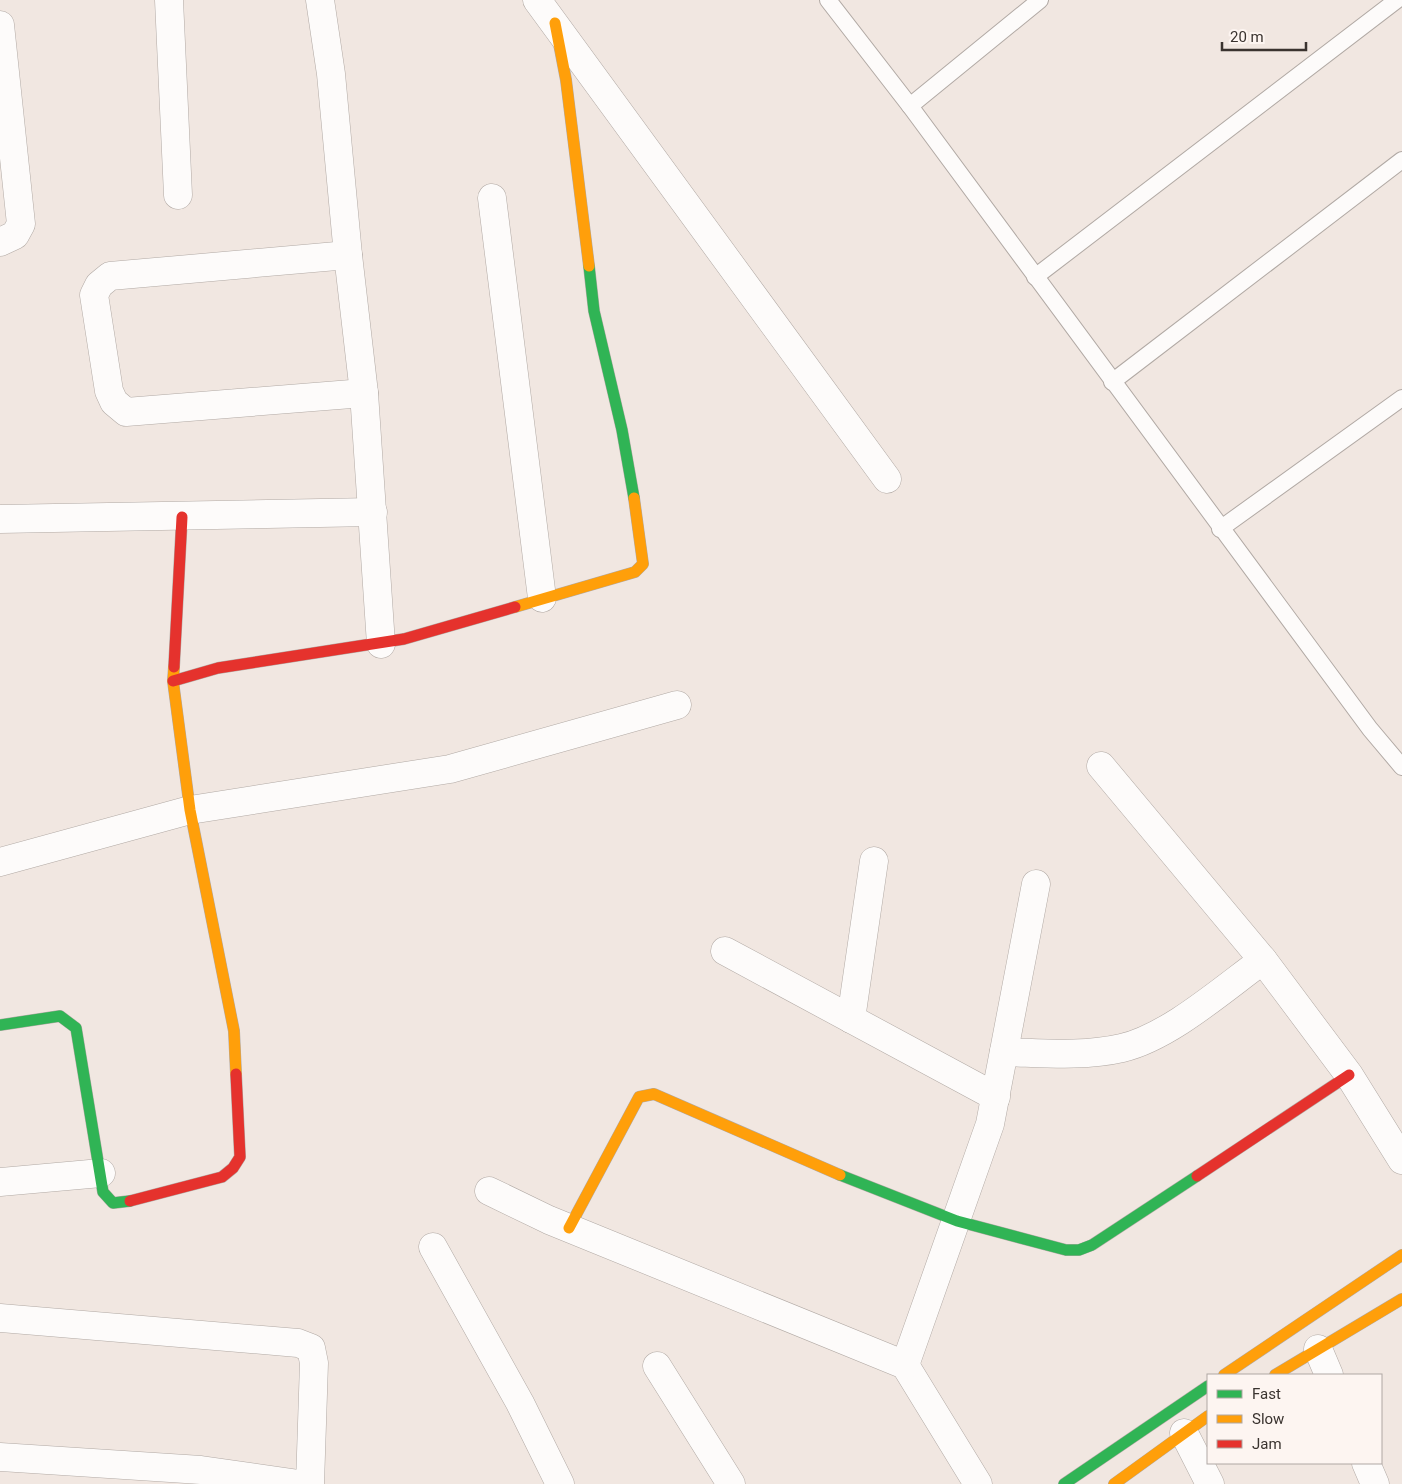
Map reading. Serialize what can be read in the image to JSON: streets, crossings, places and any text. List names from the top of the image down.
{
  "legend": ["Fast", "Slow", "Jam"],
  "scale_bar": "20 m"
}
